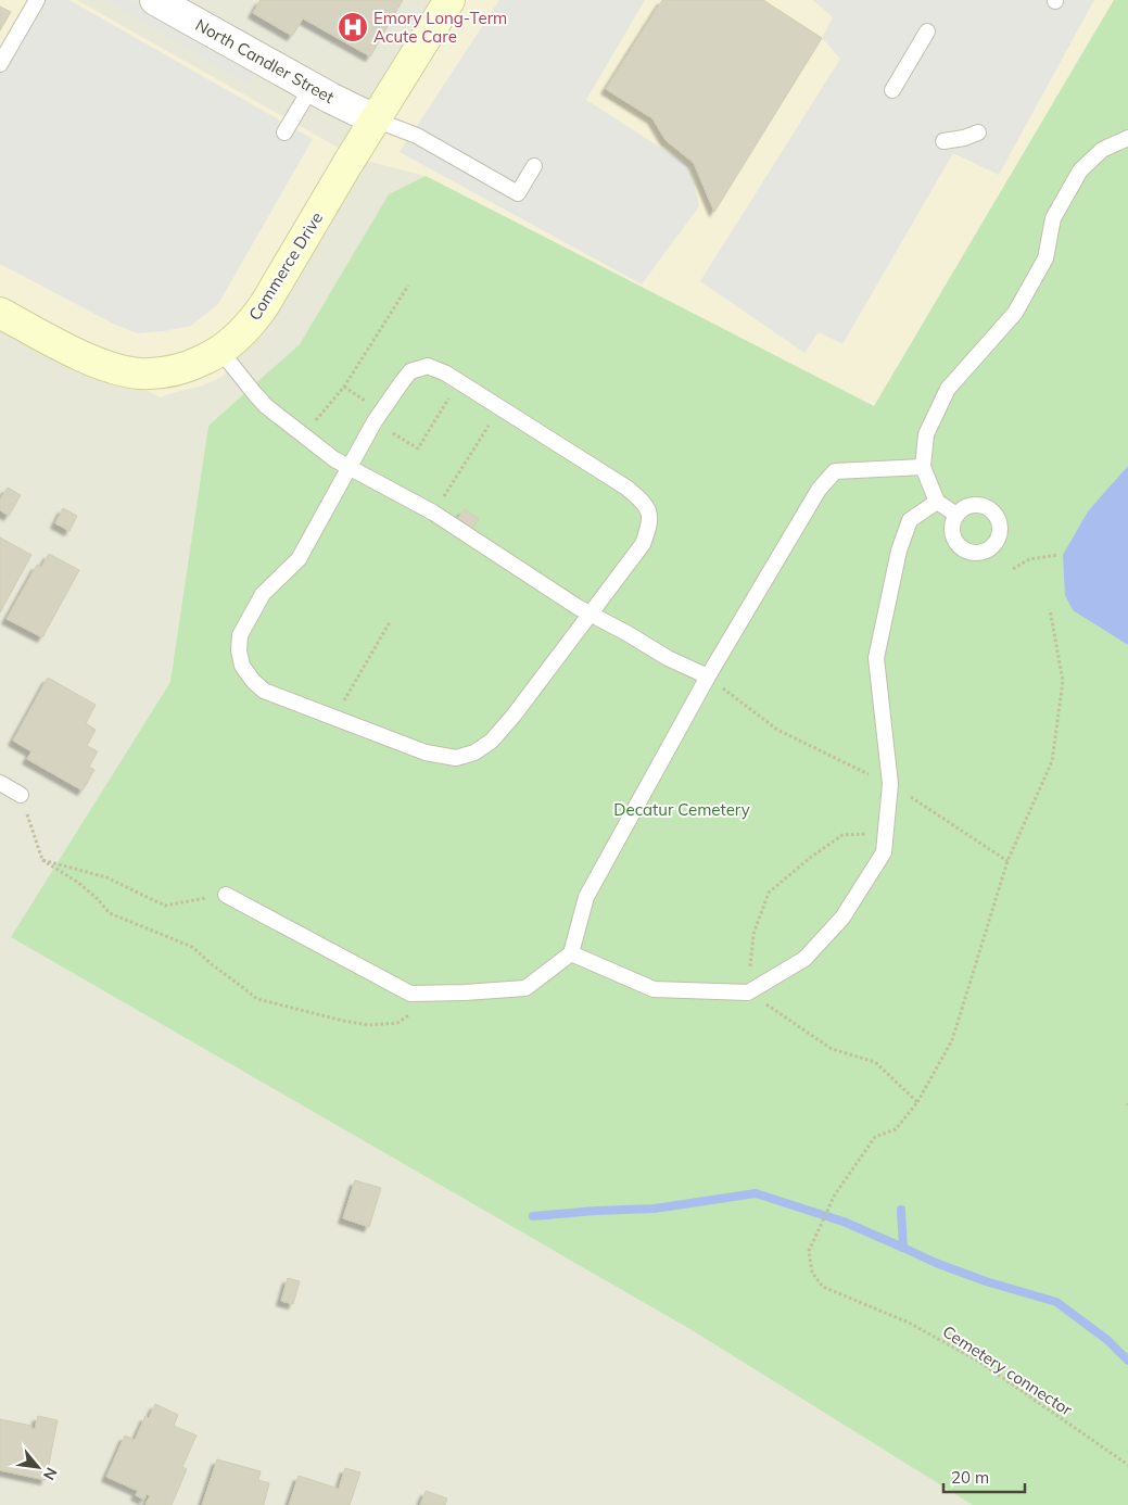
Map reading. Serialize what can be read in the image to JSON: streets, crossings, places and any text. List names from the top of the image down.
{
  "streets": {
    "main road": ["Commerce Drive"],
    "street": ["North Candler Street"],
    "path": ["Cemetery connector"]
  },
  "crossings": [
    ["North Candler Street", "Commerce Drive"]
  ],
  "parks": ["Decatur Cemetery"],
  "places": {
    "hospital": ["Emory Long-Term Acute Care"]
  },
  "scale_bar": "20 m",
  "north": "bottom right"
}
